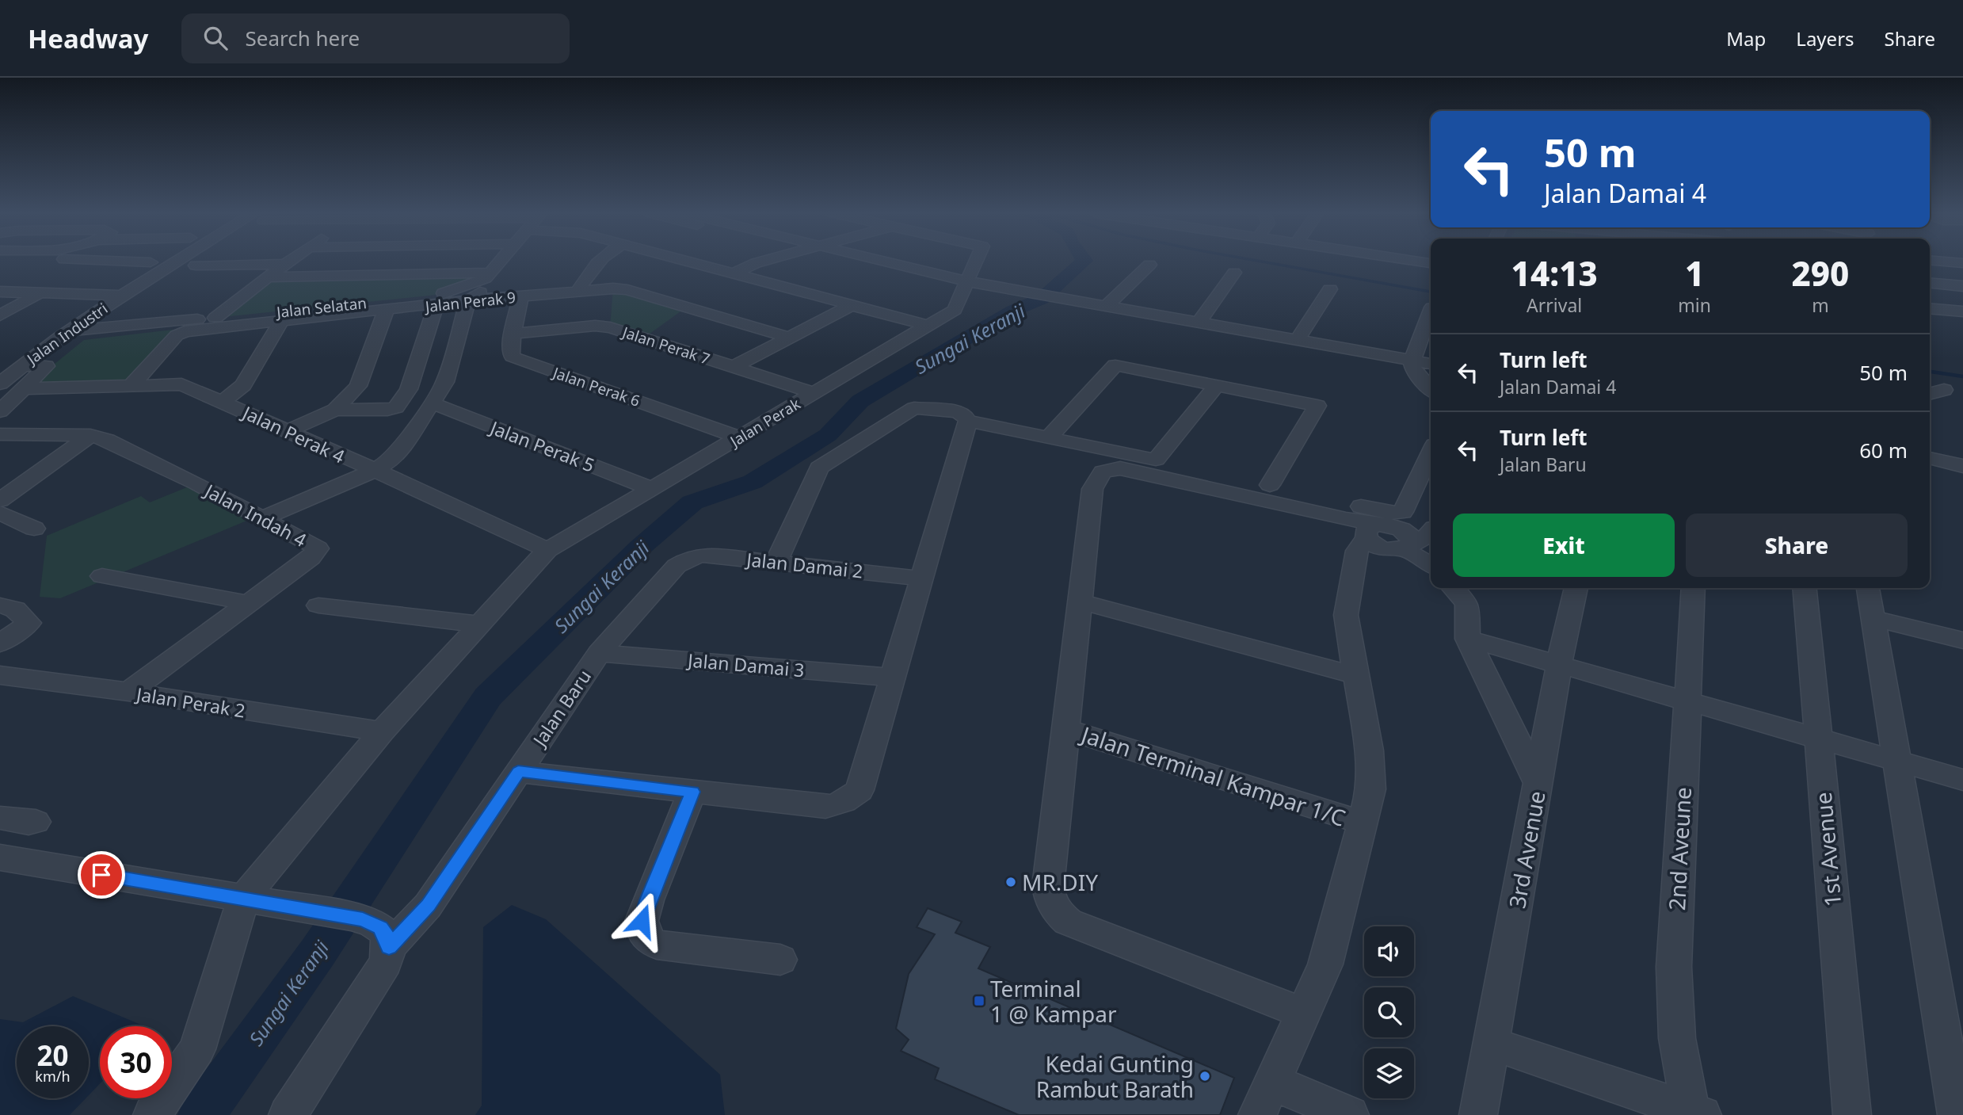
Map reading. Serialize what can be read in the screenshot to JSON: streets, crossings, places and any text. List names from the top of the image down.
{
  "streets": {
    "street": [
      "Jalan Perak 9",
      "Jalan Selatan",
      "Jalan Industri",
      "Jalan Perak 7",
      "Jalan Perak 6",
      "Jalan Perak",
      "Jalan Perak 4",
      "Jalan Perak 5",
      "Jalan Indah 4",
      "Jalan Damai 2",
      "Jalan Damai 3",
      "Jalan Perak 2",
      "Jalan Baru",
      "Jalan Terminal Kampar 1/C",
      "2nd Aveune",
      "3rd Avenue",
      "1st Avenue"
    ]
  },
  "crossings": [
    ["Jalan Perak 9", "Jalan Perak 6"],
    ["Jalan Perak 9", "Jalan Perak 4"],
    ["Jalan Selatan", "Jalan Industri"],
    ["Jalan Industri", "Jalan Perak 4"],
    ["Jalan Perak 7", "Jalan Perak 6"],
    ["Jalan Perak 7", "Jalan Perak"],
    ["Jalan Perak 6", "Jalan Perak"],
    ["Jalan Perak", "Jalan Perak 4"],
    ["Jalan Perak", "Jalan Perak 5"],
    ["Jalan Perak", "Jalan Perak 2"],
    ["Jalan Indah 4", "Jalan Perak 2"],
    ["Jalan Damai 2", "Jalan Baru"],
    ["Jalan Damai 3", "Jalan Baru"]
  ],
  "water": ["Sungai Keranji"],
  "places": {
    "other": ["MR.DIY", "Kedai Gunting Rambut Barath"],
    "transit": ["Terminal 1 @ Kampar"]
  },
  "page": {
    "header": "Headway",
    "search": "Search here",
    "nav": ["Map", "Layers", "Share"],
    "turn": ["50 m", "Jalan Damai 4"],
    "eta": [
      "14:13",
      "Arrival",
      "1",
      "min",
      "290",
      "m"
    ],
    "list": [
      {
        "name": "Turn left",
        "note": "Jalan Damai 4",
        "value": "50 m"
      },
      {
        "name": "Turn left",
        "note": "Jalan Baru",
        "value": "60 m"
      }
    ],
    "buttons": ["Exit", "Share"],
    "speed": "20 km/h",
    "limit": "30"
  }
}
